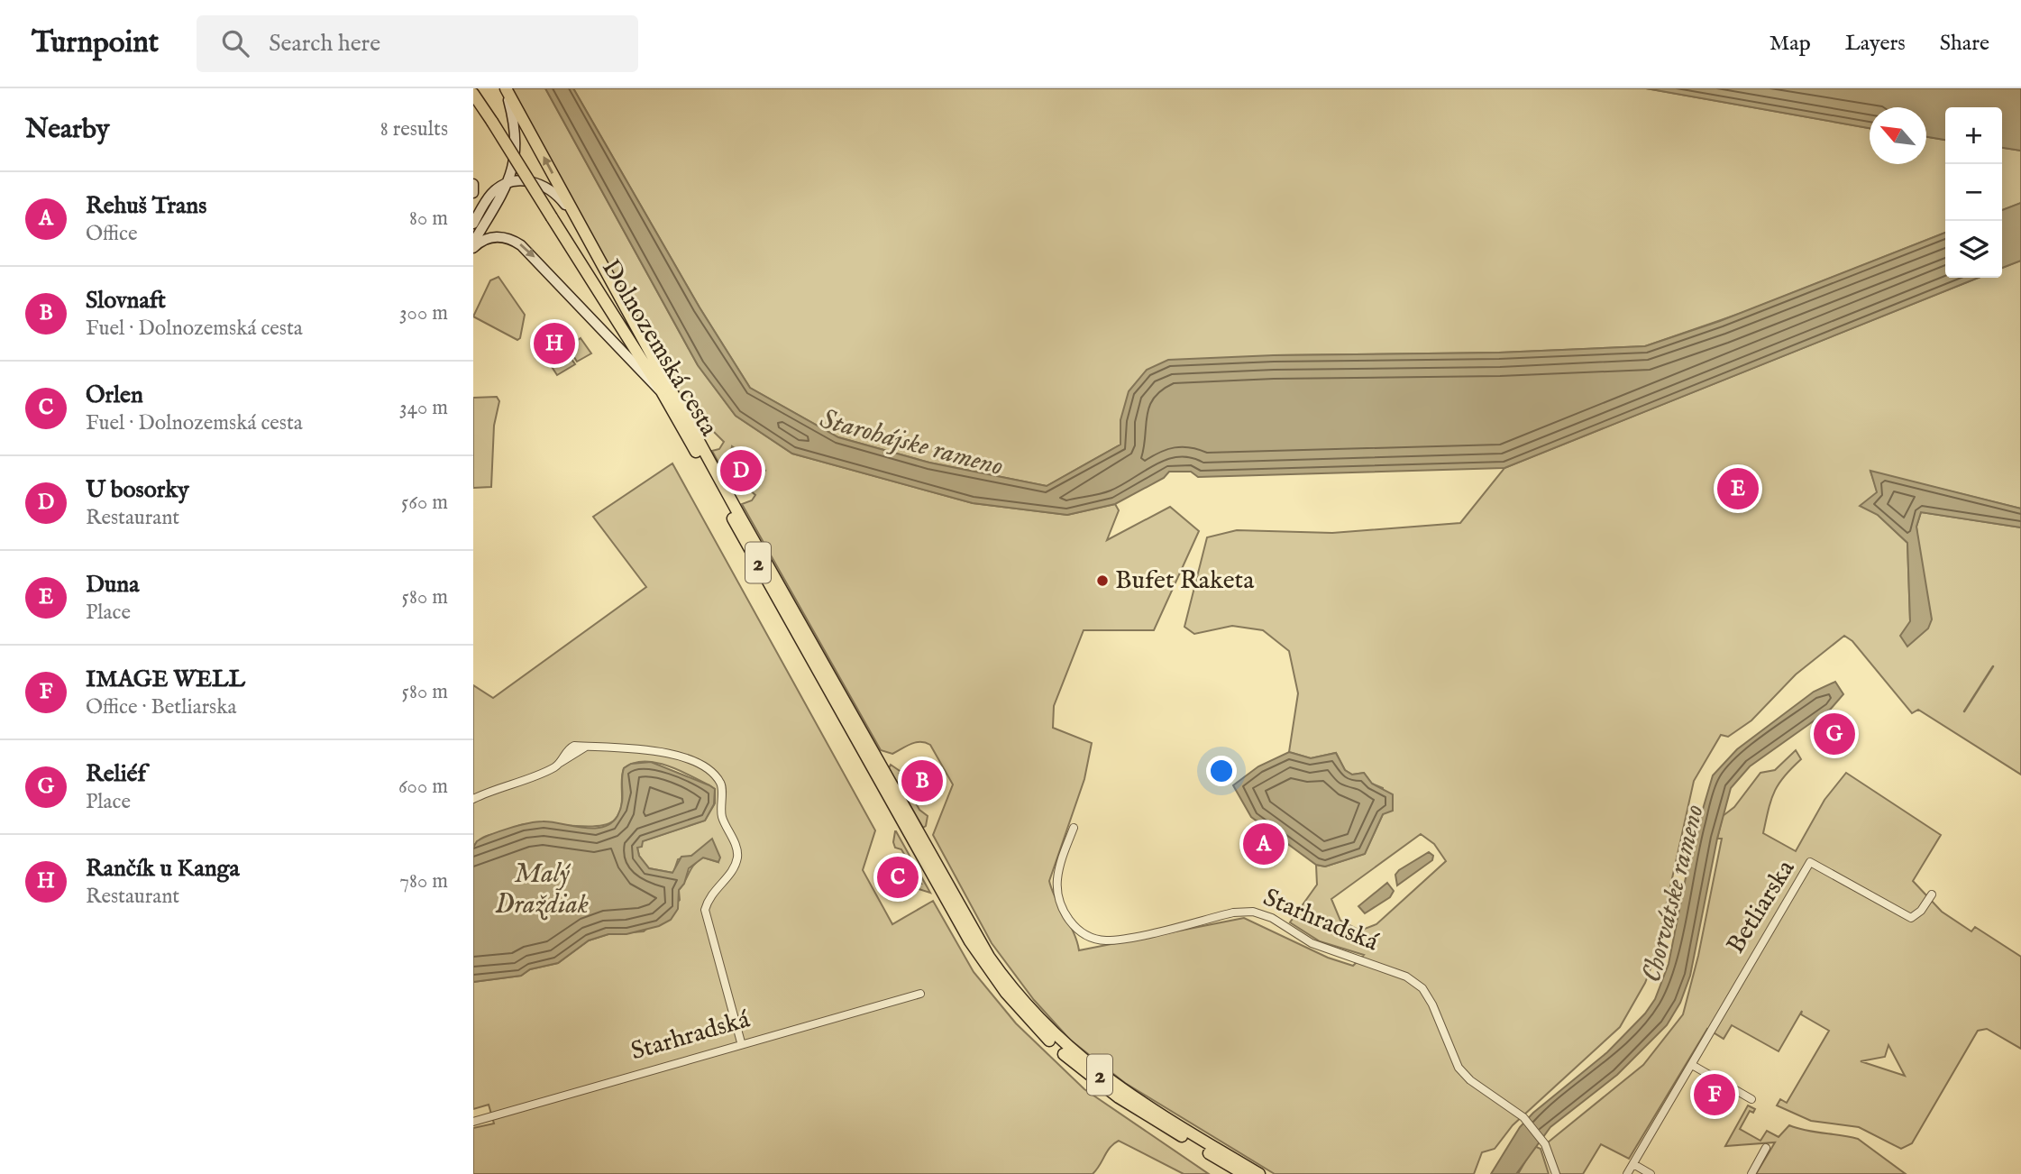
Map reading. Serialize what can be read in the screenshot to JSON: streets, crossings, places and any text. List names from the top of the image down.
{
  "streets": {
    "main road": ["Dolnozemská cesta", "2"],
    "street": ["Betliarska", "Starhradská"]
  },
  "water": ["Starohájske rameno", "Malý Draždiak", "Chorvátske rameno"],
  "places": ["Bufet Raketa"],
  "north": "top left",
  "page": {
    "header": "Turnpoint",
    "search": "Search here",
    "nav": ["Map", "Layers", "Share"],
    "heading": ["Nearby", "8 results"],
    "map_buttons": ["+", "−"],
    "list": [
      {
        "mark": "A",
        "name": "Rehuš Trans",
        "note": "Office",
        "value": "80 m"
      },
      {
        "mark": "B",
        "name": "Slovnaft",
        "note": "Fuel · Dolnozemská cesta",
        "value": "300 m"
      },
      {
        "mark": "C",
        "name": "Orlen",
        "note": "Fuel · Dolnozemská cesta",
        "value": "340 m"
      },
      {
        "mark": "D",
        "name": "U bosorky",
        "note": "Restaurant",
        "value": "560 m"
      },
      {
        "mark": "E",
        "name": "Duna",
        "note": "Place",
        "value": "580 m"
      },
      {
        "mark": "F",
        "name": "IMAGE WELL",
        "note": "Office · Betliarska",
        "value": "580 m"
      },
      {
        "mark": "G",
        "name": "Reliéf",
        "note": "Place",
        "value": "600 m"
      },
      {
        "mark": "H",
        "name": "Rančík u Kanga",
        "note": "Restaurant",
        "value": "780 m"
      }
    ],
    "pins": [
      "H",
      "D",
      "E",
      "G",
      "B",
      "A",
      "C",
      "F"
    ]
  }
}
